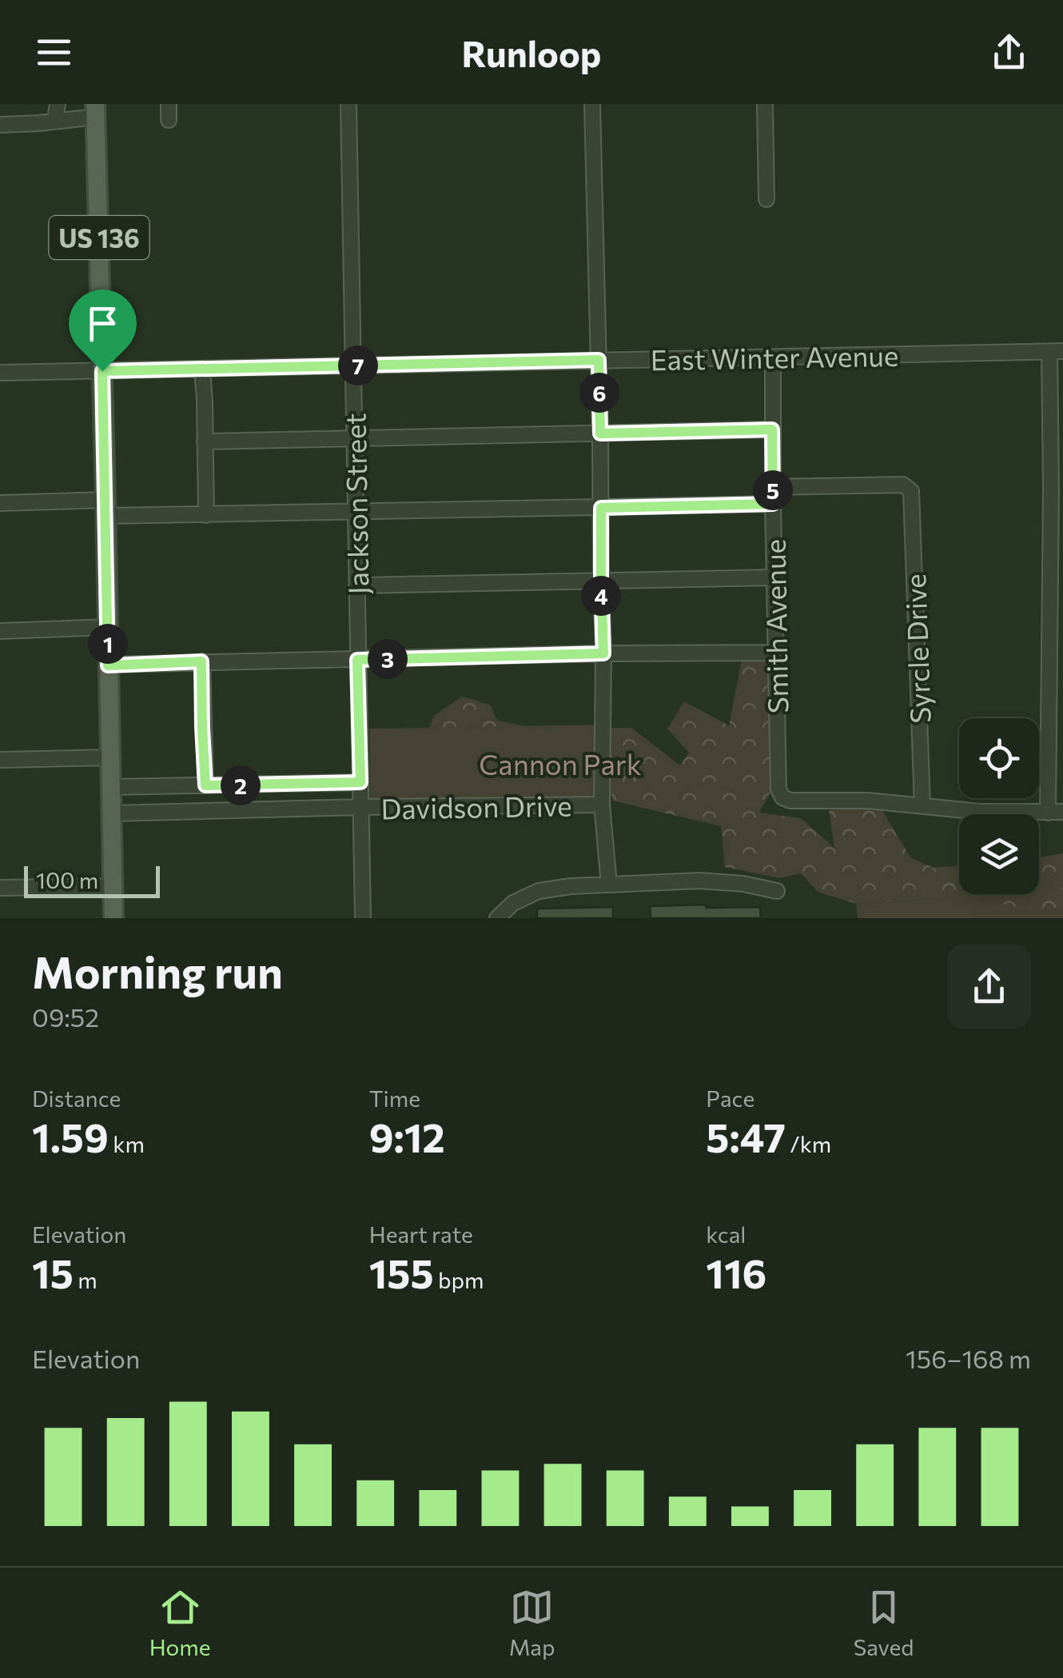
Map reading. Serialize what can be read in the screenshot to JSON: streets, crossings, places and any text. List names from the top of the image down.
{
  "streets": {
    "main road": ["US 136"],
    "street": [
      "East Winter Avenue",
      "Jackson Street",
      "Smith Avenue",
      "Syrcle Drive",
      "Davidson Drive"
    ]
  },
  "crossings": [
    ["US 136", "East Winter Avenue"],
    ["US 136", "Davidson Drive"],
    ["East Winter Avenue", "Jackson Street"],
    ["East Winter Avenue", "Smith Avenue"],
    ["Jackson Street", "Davidson Drive"],
    ["Smith Avenue", "Syrcle Drive"]
  ],
  "parks": ["Cannon Park"],
  "scale_bar": "100 m",
  "page": {
    "header": "Runloop",
    "pins": [
      "7",
      "6",
      "5",
      "4",
      "1",
      "3",
      "2"
    ],
    "scale": "100 m",
    "heading": ["Morning run", "09:52"],
    "stats": [
      ["Distance", "1.59 km"],
      ["Time", "9:12"],
      ["Pace", "5:47 /km"],
      ["Elevation", "15 m"],
      ["Heart rate", "155 bpm"],
      ["kcal", "116"]
    ],
    "chart": ["Elevation", "156–168 m"],
    "tabs": ["Home", "Map", "Saved"]
  }
}
